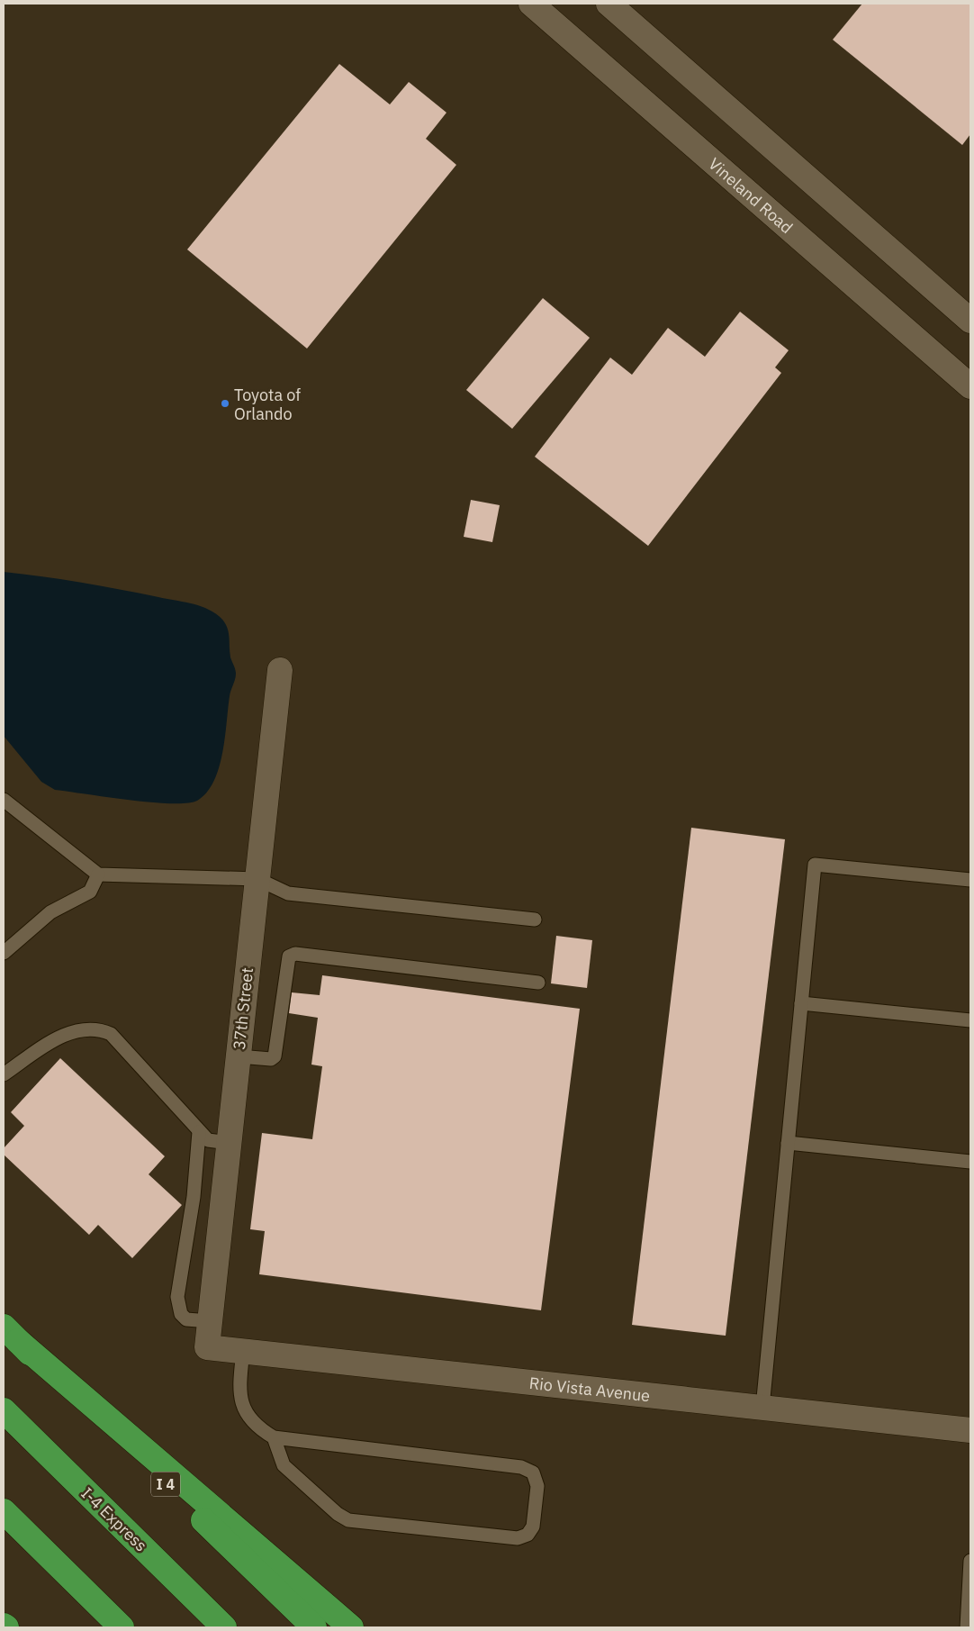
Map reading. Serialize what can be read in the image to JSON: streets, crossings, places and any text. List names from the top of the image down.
{
  "streets": {
    "highway": ["I 4", "I-4 Express"],
    "street": ["Vineland Road", "37th Street", "Rio Vista Avenue"]
  },
  "crossings": [
    ["37th Street", "Rio Vista Avenue"]
  ],
  "places": ["Toyota of Orlando"]
}
